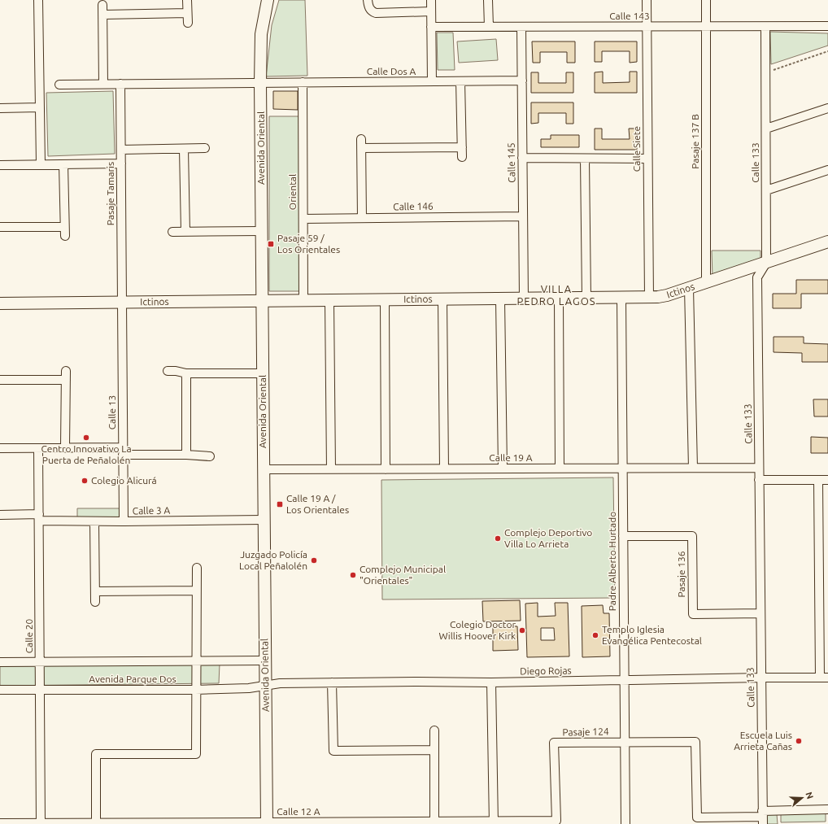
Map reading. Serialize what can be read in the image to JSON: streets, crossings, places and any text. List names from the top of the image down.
{
  "streets": {
    "street": [
      "Calle 143",
      "Calle Dos A",
      "Pasaje 137 B",
      "Avenida Oriental",
      "Calle Siete",
      "Calle 145",
      "Calle 133",
      "Oriental",
      "Pasaje Tamaris",
      "Calle 146",
      "Ictinos",
      "Calle 13",
      "Calle 19 A",
      "Calle 3 A",
      "Padre Alberto Hurtado",
      "Pasaje 136",
      "Calle 20",
      "Diego Rojas",
      "Avenida Parque Dos",
      "Pasaje 124",
      "Calle 12 A"
    ]
  },
  "crossings": [
    ["Calle 143", "Pasaje 137 B"],
    ["Calle 143", "Calle Siete"],
    ["Calle 143", "Calle 145"],
    ["Calle 143", "Calle 133"],
    ["Calle Dos A", "Avenida Oriental"],
    ["Calle Dos A", "Calle 145"],
    ["Calle Dos A", "Oriental"],
    ["Calle Dos A", "Pasaje Tamaris"],
    ["Pasaje 137 B", "Ictinos"],
    ["Avenida Oriental", "Ictinos"],
    ["Avenida Oriental", "Calle 19 A"],
    ["Avenida Oriental", "Calle 3 A"],
    ["Avenida Oriental", "Diego Rojas"],
    ["Avenida Oriental", "Avenida Parque Dos"],
    ["Avenida Oriental", "Calle 12 A"],
    ["Calle Siete", "Ictinos"],
    ["Calle 145", "Calle 146"],
    ["Calle 145", "Ictinos"],
    ["Calle 133", "Ictinos"],
    ["Calle 133", "Calle 19 A"],
    ["Calle 133", "Pasaje 136"],
    ["Calle 133", "Diego Rojas"],
    ["Calle 133", "Pasaje 124"],
    ["Oriental", "Calle 146"],
    ["Oriental", "Ictinos"],
    ["Pasaje Tamaris", "Ictinos"],
    ["Pasaje Tamaris", "Calle 13"],
    ["Ictinos", "Calle 13"],
    ["Ictinos", "Padre Alberto Hurtado"],
    ["Calle 13", "Calle 3 A"],
    ["Calle 19 A", "Padre Alberto Hurtado"],
    ["Calle 3 A", "Calle 20"],
    ["Padre Alberto Hurtado", "Pasaje 136"],
    ["Padre Alberto Hurtado", "Diego Rojas"],
    ["Padre Alberto Hurtado", "Pasaje 124"],
    ["Calle 20", "Avenida Parque Dos"],
    ["Calle 20", "Calle 12 A"],
    ["Diego Rojas", "Avenida Parque Dos"],
    ["Pasaje 124", "Calle 12 A"]
  ],
  "districts": ["VILLA PEDRO LAGOS"],
  "places": {
    "transit": ["Pasaje 59 / Los Orientales", "Calle 19 A / Los Orientales"],
    "other": [
      "Centro Innovativo La Puerta de Peñalolén",
      "Colegio Alicurá",
      "Complejo Deportivo Villa Lo Arrieta",
      "Juzgado Policía Local Peñalolén",
      "Complejo Municipal \"Orientales\"",
      "Colegio Doctor Willis Hoover Kirk",
      "Templo Iglesia Evangélica Pentecostal",
      "Escuela Luis Arrieta Cañas"
    ]
  },
  "north": "right"
}
